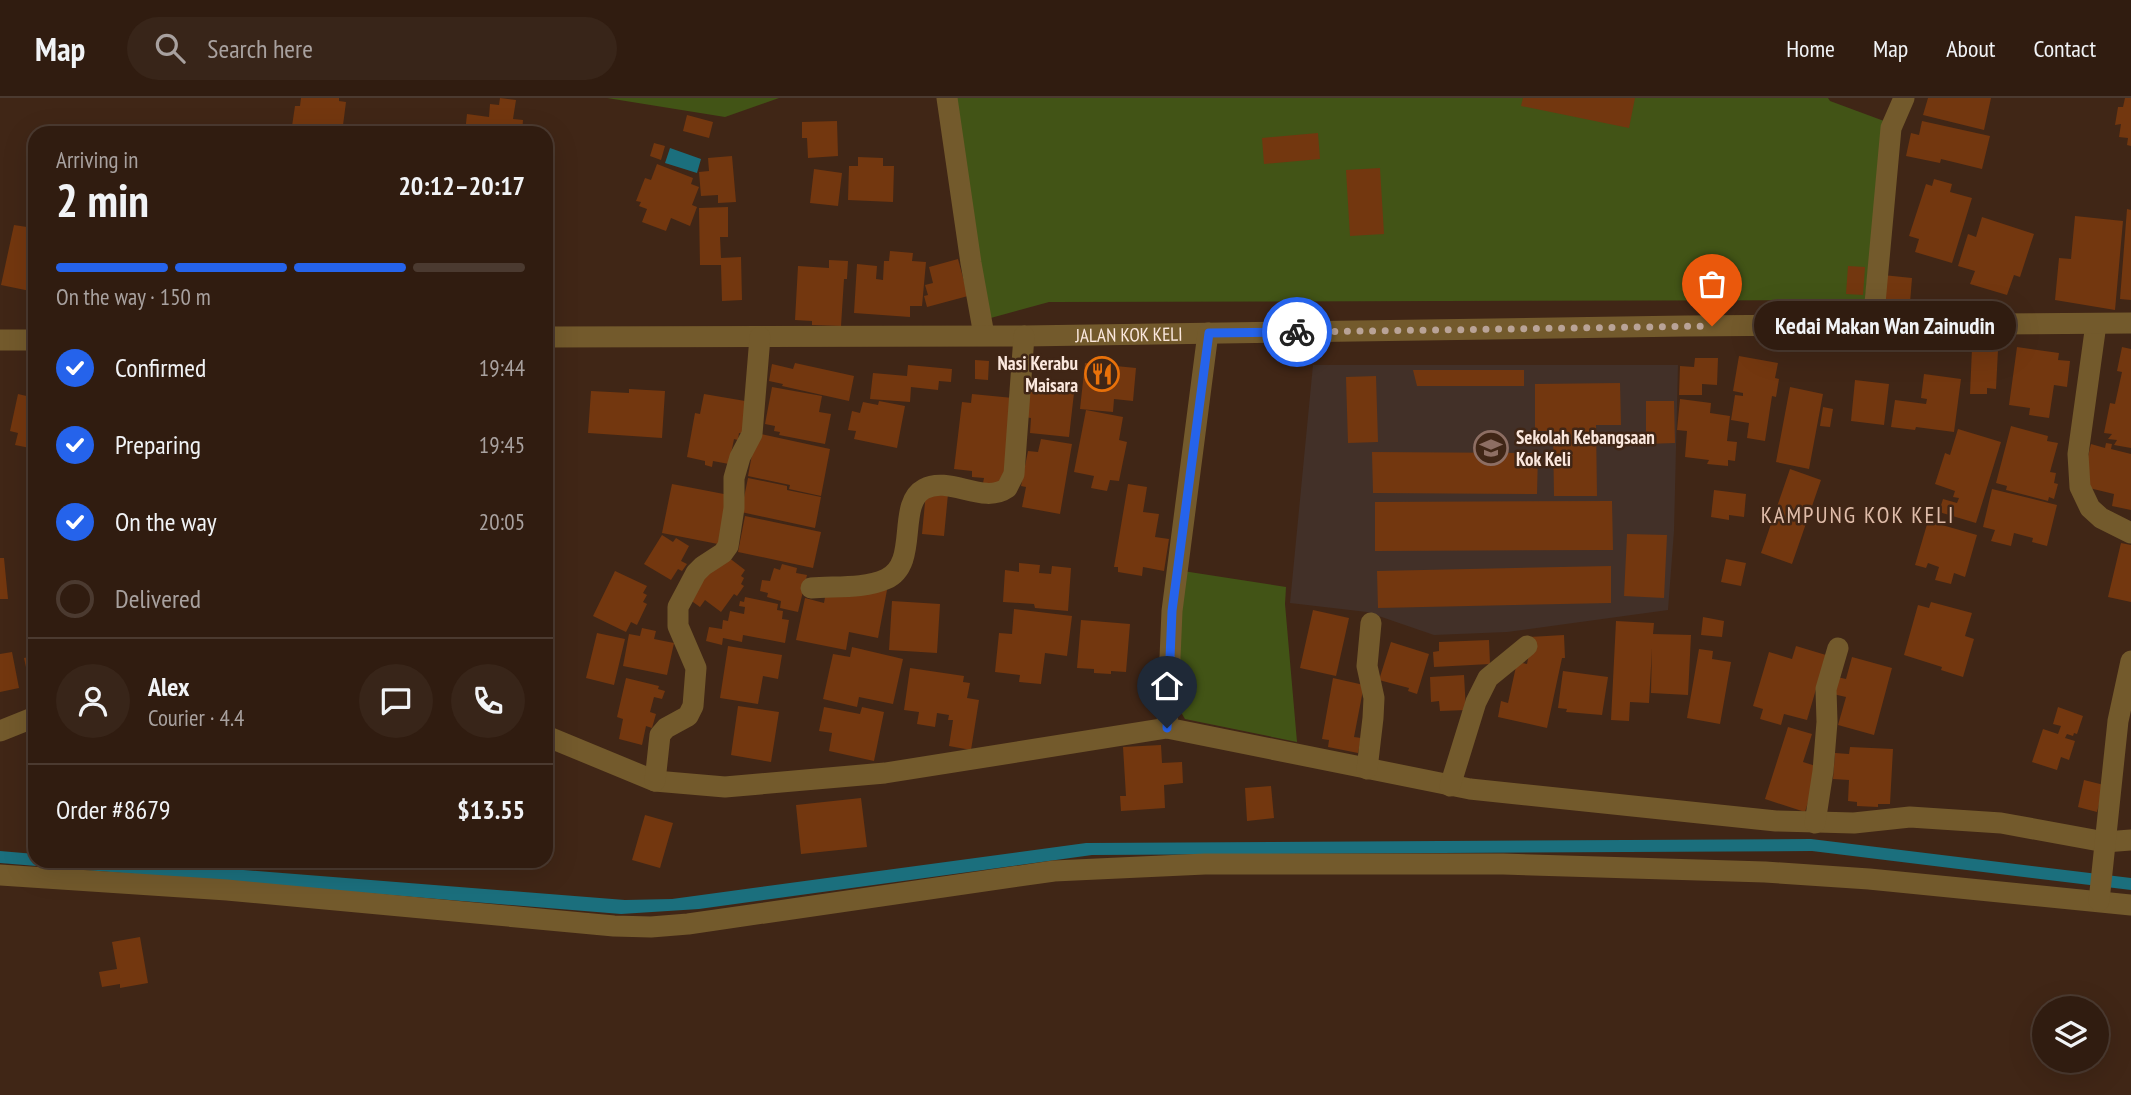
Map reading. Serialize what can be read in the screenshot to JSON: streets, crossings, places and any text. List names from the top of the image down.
{
  "streets": {
    "street": ["JALAN KOK KELI"]
  },
  "districts": ["KAMPUNG KOK KELI"],
  "places": {
    "other": ["Kedai Makan Wan Zainudin"],
    "restaurant": ["Nasi Kerabu Maisara"],
    "school or university": ["Sekolah Kebangsaan Kok Keli"]
  },
  "page": {
    "header": "Map",
    "search": "Search here",
    "nav": [
      "Home",
      "Map",
      "About",
      "Contact"
    ],
    "heading": ["2 min", "Arriving in", "20:12–20:17"],
    "panel": [
      "Alex",
      "Courier · 4.4",
      "Order #8679",
      "$13.55"
    ],
    "bar": "On the way · 150 m",
    "bubble": "Kedai Makan Wan Zainudin",
    "list": [
      ["Confirmed", "19:44"],
      ["Preparing", "19:45"],
      ["On the way", "20:05"],
      "Delivered"
    ]
  }
}
